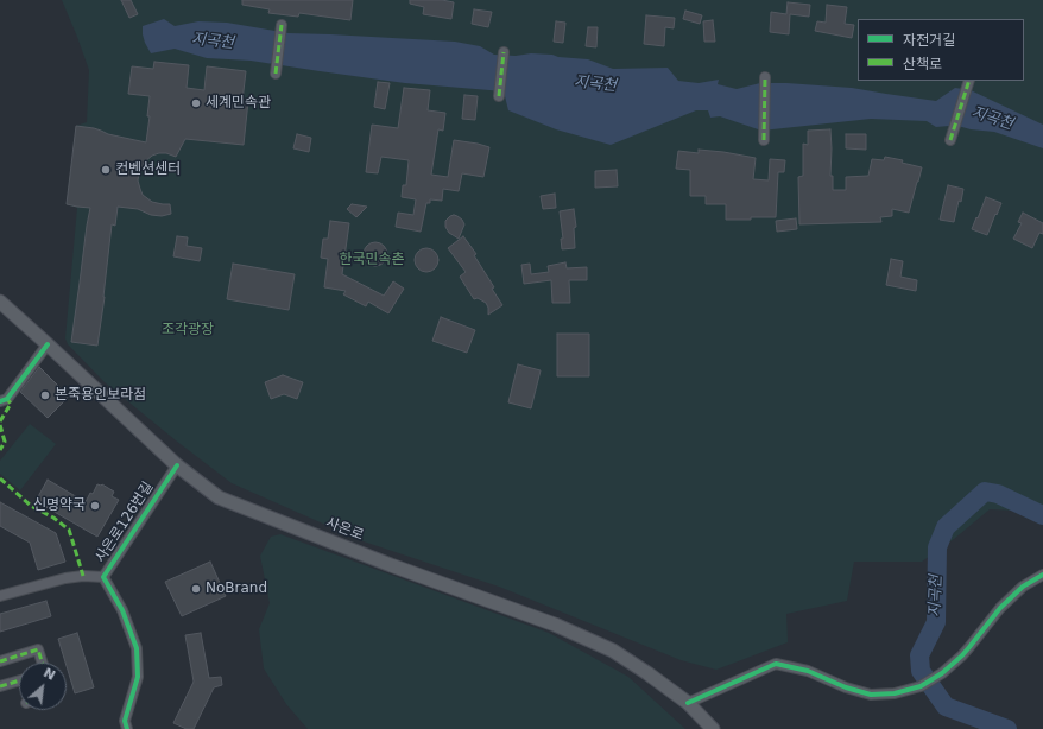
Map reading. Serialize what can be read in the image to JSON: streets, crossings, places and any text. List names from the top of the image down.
{
  "streets": {
    "main road": ["사은로"],
    "street": ["사은로126번길"]
  },
  "crossings": [
    ["사은로126번길", "사은로"]
  ],
  "water": ["지곡천"],
  "parks": ["한국민속촌", "조각광장"],
  "places": [
    "세계민속관",
    "컨벤션센터",
    "본죽용인보라점",
    "신명약국",
    "NoBrand"
  ],
  "legend": ["자전거길", "산책로"],
  "north": "top right"
}
